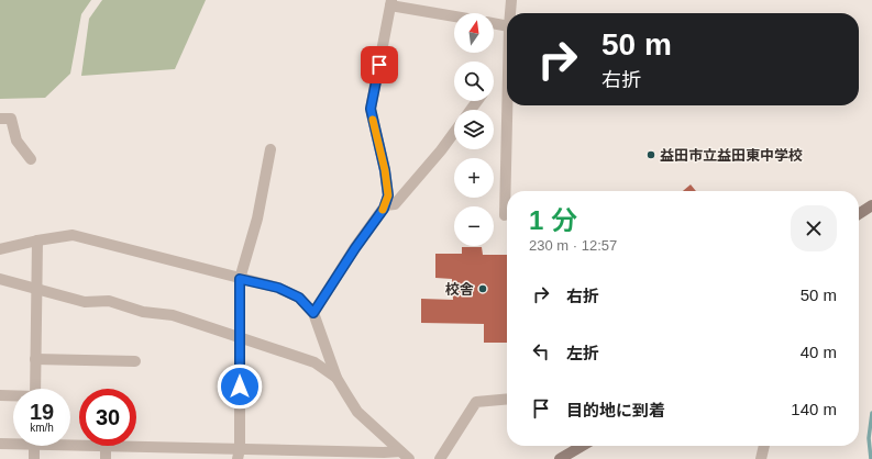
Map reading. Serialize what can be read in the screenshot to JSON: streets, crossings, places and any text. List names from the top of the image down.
{
  "places": ["益田市立益田東中学校", "校舎"],
  "north": "top",
  "page": {
    "map_buttons": ["+", "−"],
    "turn": ["50 m", "右折"],
    "heading": ["1 分", "230 m · 12:57"],
    "list": [
      {
        "name": "右折",
        "value": "50 m"
      },
      {
        "name": "左折",
        "value": "40 m"
      },
      {
        "name": "目的地に到着",
        "value": "140 m"
      }
    ],
    "speed": "19 km/h",
    "limit": "30"
  }
}
